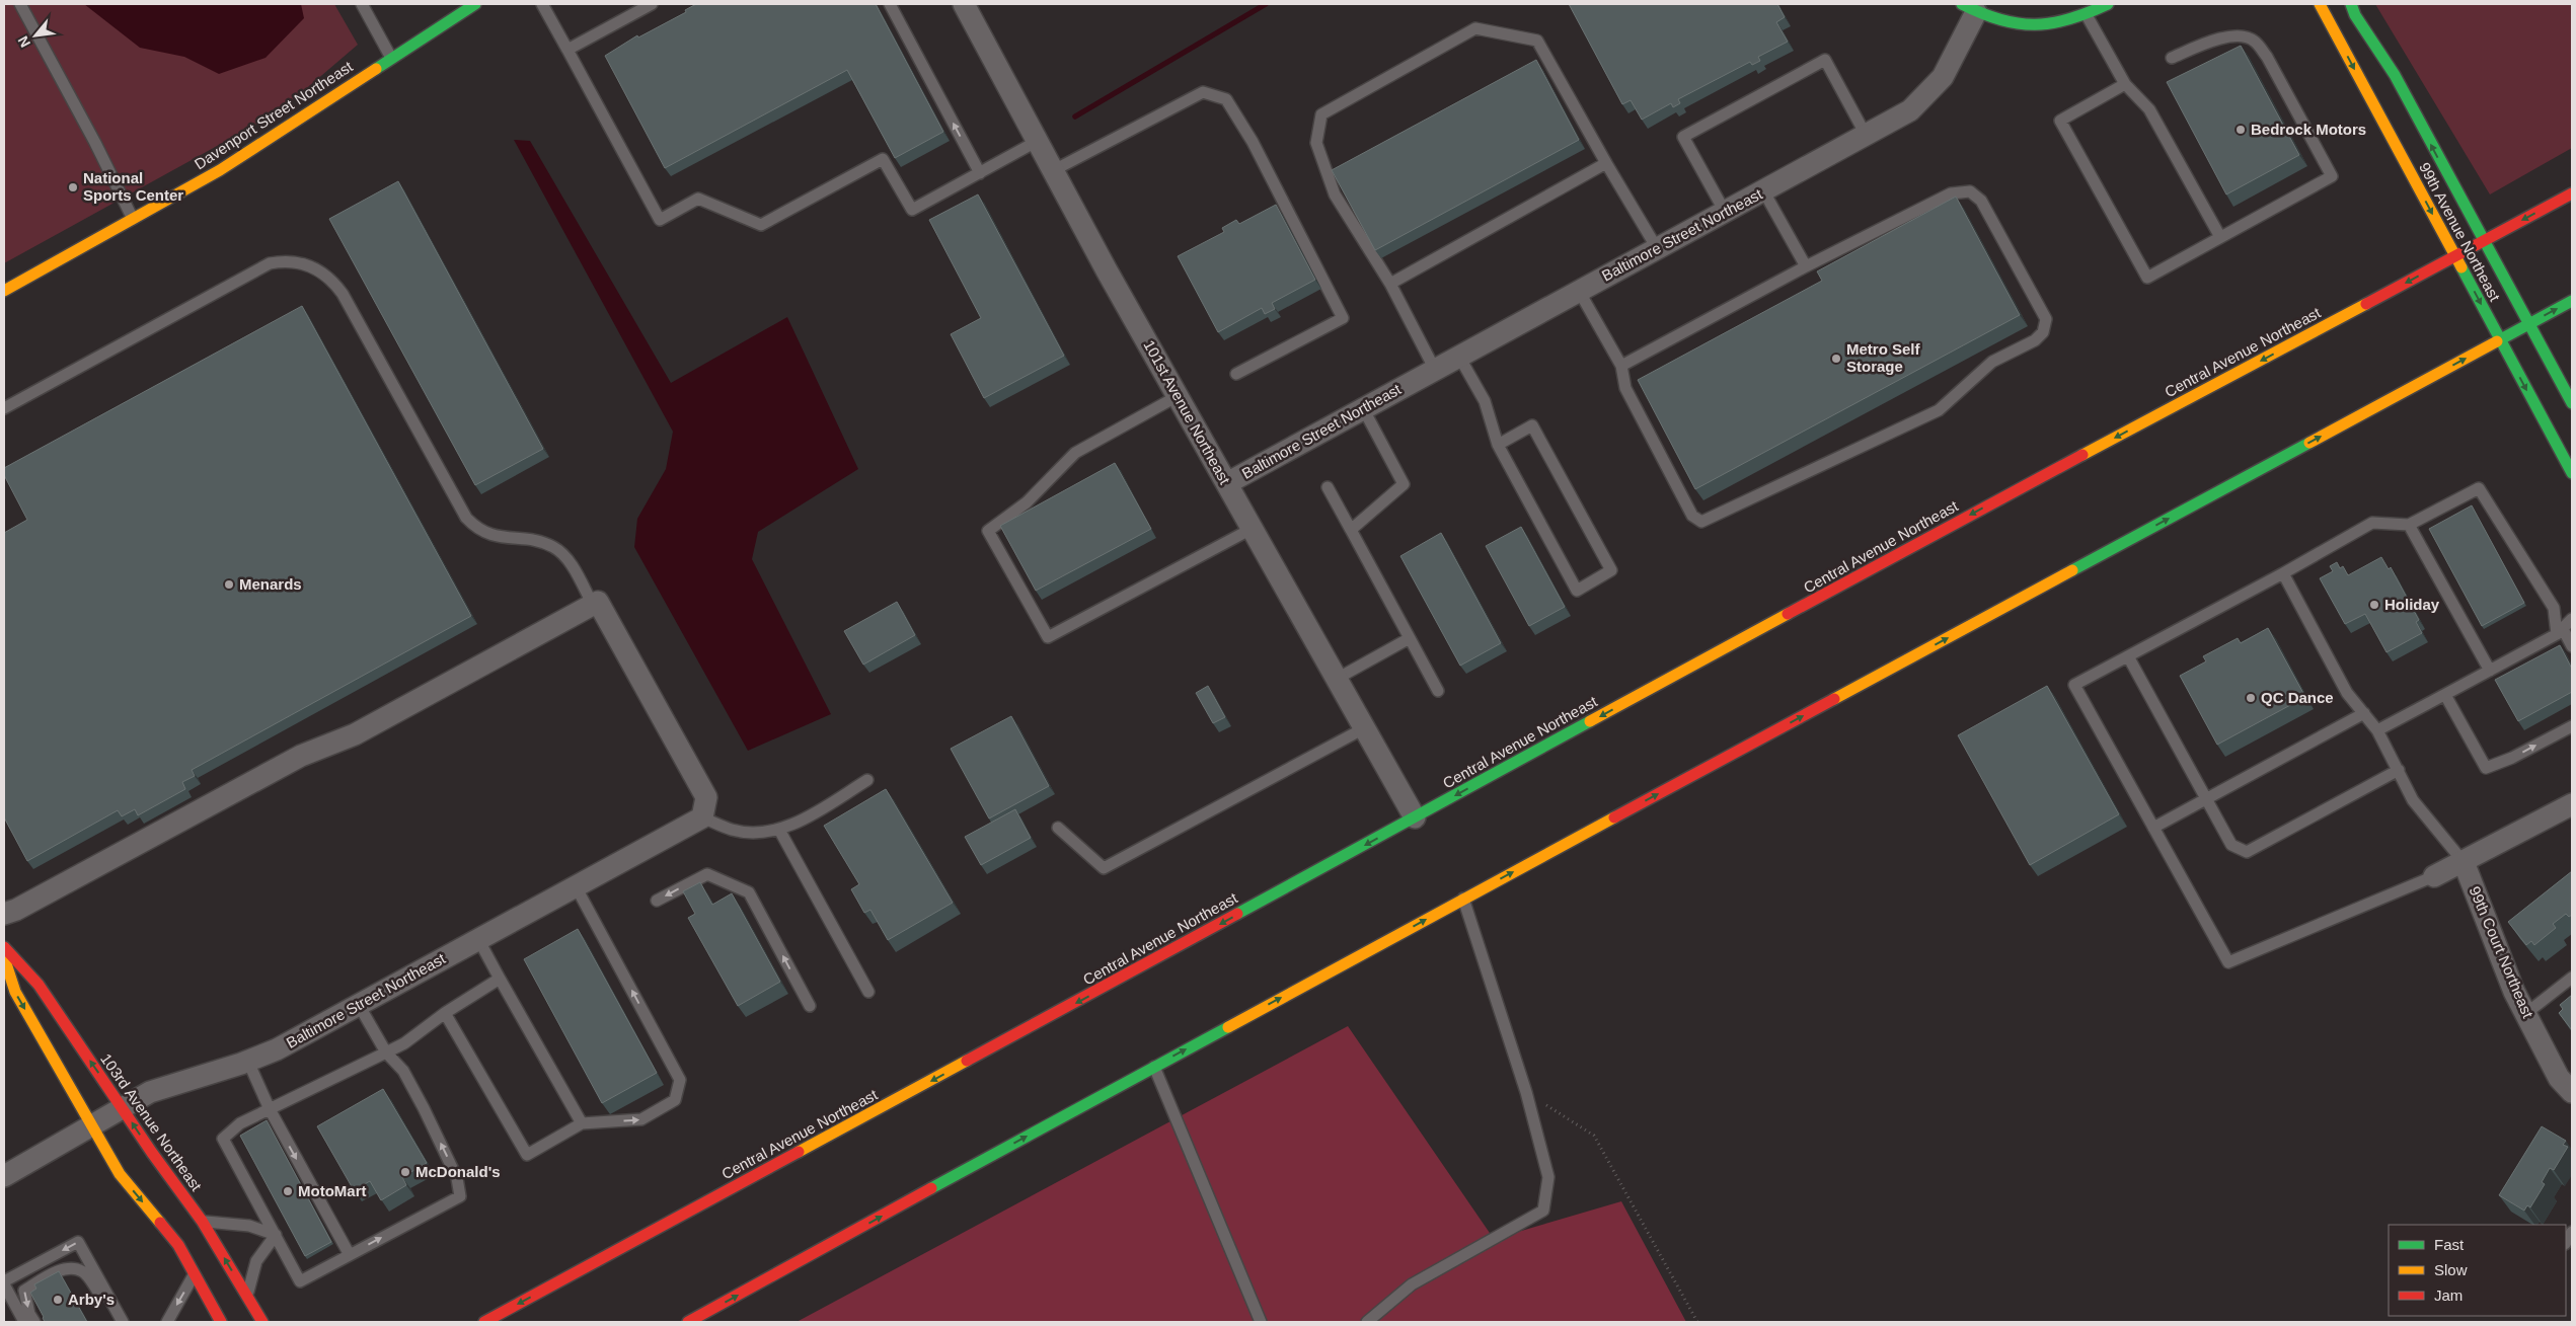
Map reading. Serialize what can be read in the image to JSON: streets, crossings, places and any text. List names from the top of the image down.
{
  "streets": {
    "main road": [
      "Davenport Street Northeast",
      "99th Avenue Northeast",
      "Baltimore Street Northeast",
      "Central Avenue Northeast",
      "103rd Avenue Northeast"
    ],
    "street": ["101st Avenue Northeast", "99th Court Northeast"]
  },
  "crossings": [
    ["99th Avenue Northeast", "Central Avenue Northeast"],
    ["Baltimore Street Northeast", "101st Avenue Northeast"],
    ["Baltimore Street Northeast", "103rd Avenue Northeast"],
    ["Central Avenue Northeast", "101st Avenue Northeast"]
  ],
  "places": [
    "Bedrock Motors",
    "National Sports Center",
    "Metro Self Storage",
    "Menards",
    "Holiday",
    "QC Dance",
    "McDonald's",
    "MotoMart",
    "Arby's"
  ],
  "legend": ["Fast", "Slow", "Jam"],
  "north": "bottom left"
}
